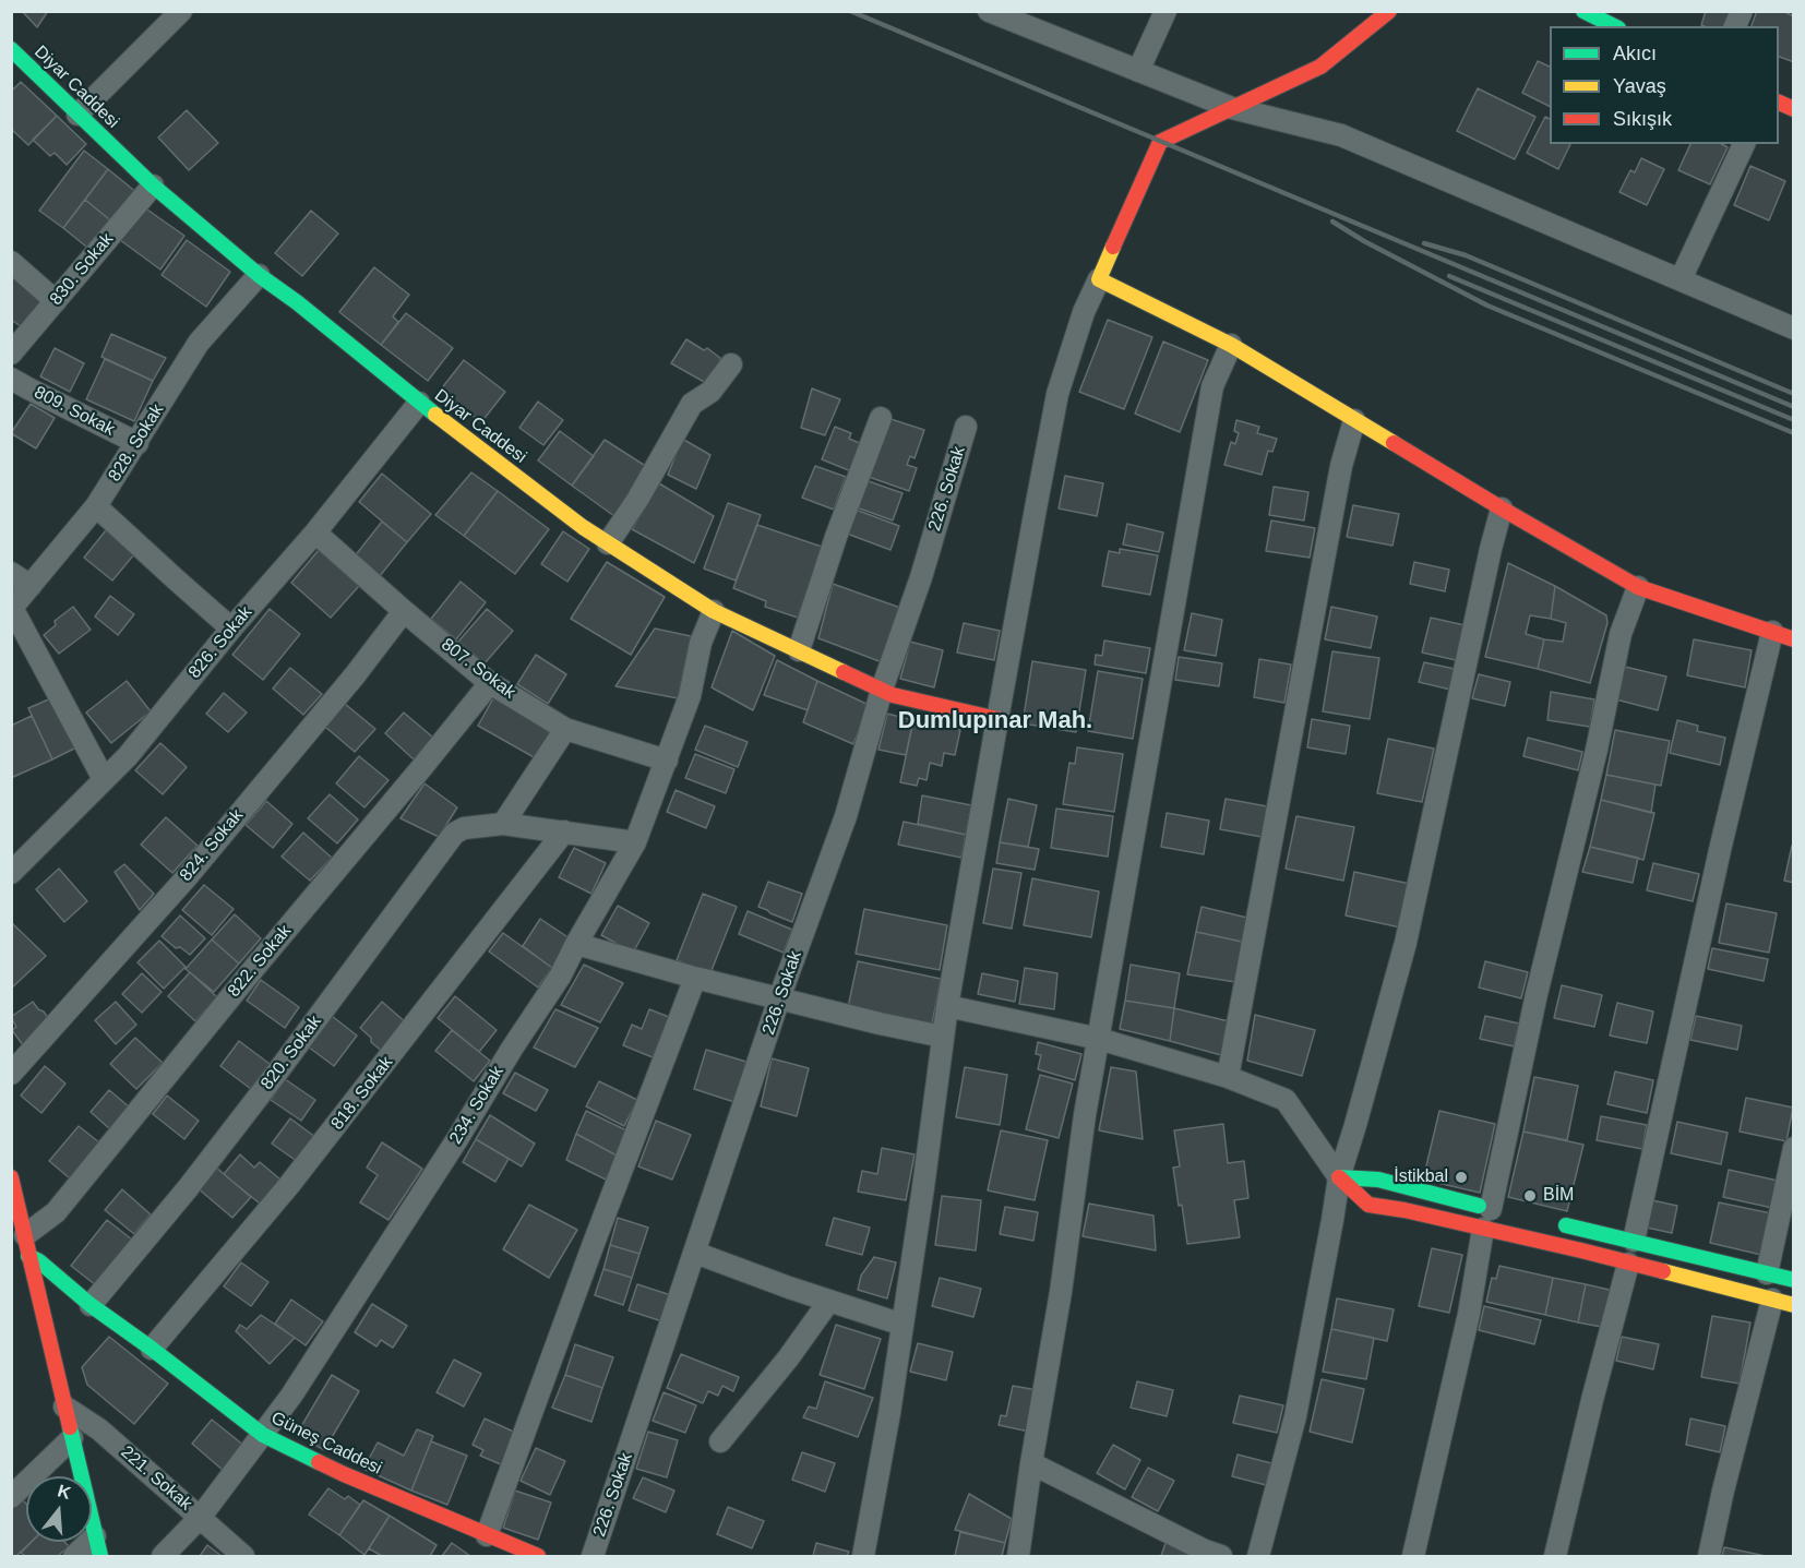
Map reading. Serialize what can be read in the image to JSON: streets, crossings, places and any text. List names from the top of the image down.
{
  "streets": {
    "street": [
      "Diyar Caddesi",
      "830. Sokak",
      "809. Sokak",
      "828. Sokak",
      "226. Sokak",
      "826. Sokak",
      "807. Sokak",
      "824. Sokak",
      "822. Sokak",
      "820. Sokak",
      "818. Sokak",
      "234. Sokak",
      "Güneş Caddesi",
      "221. Sokak"
    ]
  },
  "crossings": [
    ["Diyar Caddesi", "830. Sokak"],
    ["Diyar Caddesi", "828. Sokak"],
    ["Diyar Caddesi", "226. Sokak"],
    ["Diyar Caddesi", "826. Sokak"],
    ["Diyar Caddesi", "234. Sokak"],
    ["809. Sokak", "828. Sokak"],
    ["826. Sokak", "807. Sokak"],
    ["807. Sokak", "824. Sokak"],
    ["807. Sokak", "822. Sokak"],
    ["807. Sokak", "234. Sokak"],
    ["822. Sokak", "Güneş Caddesi"],
    ["820. Sokak", "818. Sokak"],
    ["820. Sokak", "234. Sokak"],
    ["820. Sokak", "Güneş Caddesi"],
    ["818. Sokak", "Güneş Caddesi"],
    ["234. Sokak", "Güneş Caddesi"],
    ["234. Sokak", "221. Sokak"]
  ],
  "districts": ["Dumlupınar Mah."],
  "places": ["İstikbal", "BİM"],
  "legend": ["Akıcı", "Yavaş", "Sıkışık"],
  "north": "top"
}
